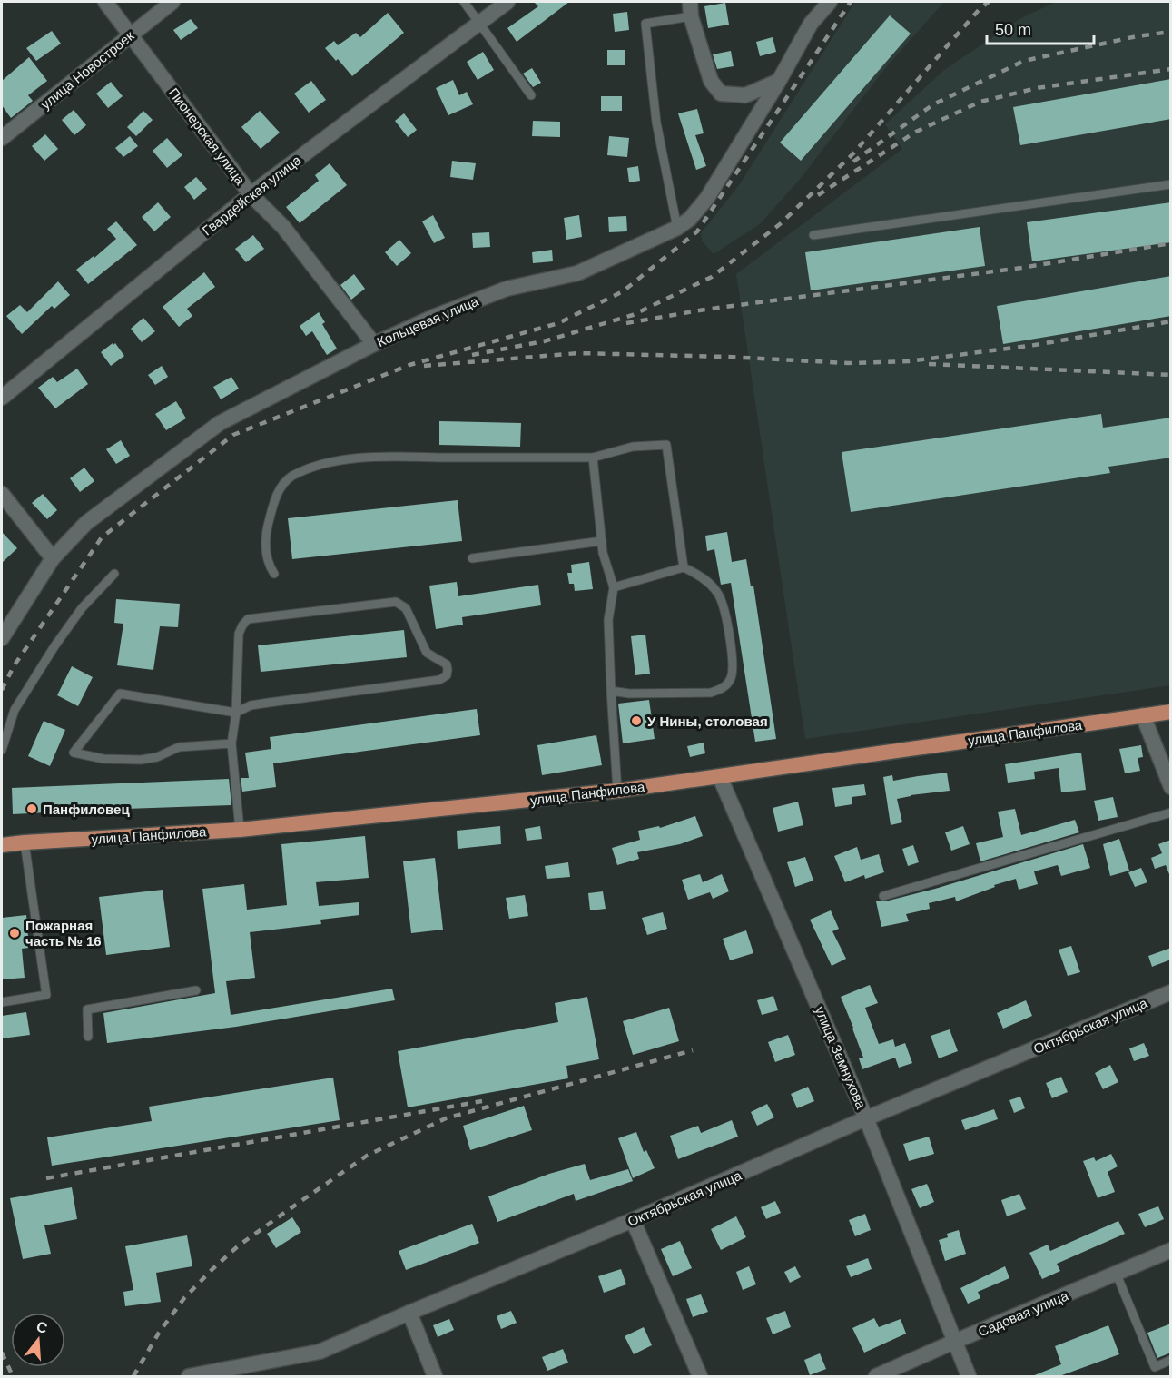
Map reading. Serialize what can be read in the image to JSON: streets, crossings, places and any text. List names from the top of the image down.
{
  "streets": {
    "main road": ["улица Панфилова"],
    "street": [
      "улица Новостроек",
      "Пионерская улица",
      "Гвардейская улица",
      "Кольцевая улица",
      "Октябрьская улица",
      "улица Земнухова",
      "Садовая улица"
    ]
  },
  "crossings": [
    ["улица Новостроек", "Пионерская улица"],
    ["Пионерская улица", "Гвардейская улица"],
    ["Пионерская улица", "Кольцевая улица"],
    ["улица Панфилова", "улица Земнухова"],
    ["Октябрьская улица", "улица Земнухова"],
    ["улица Земнухова", "Садовая улица"]
  ],
  "places": ["У Нины, столовая", "Панфиловец", "Пожарная часть № 16"],
  "scale_bar": "50 m",
  "north": "top"
}
